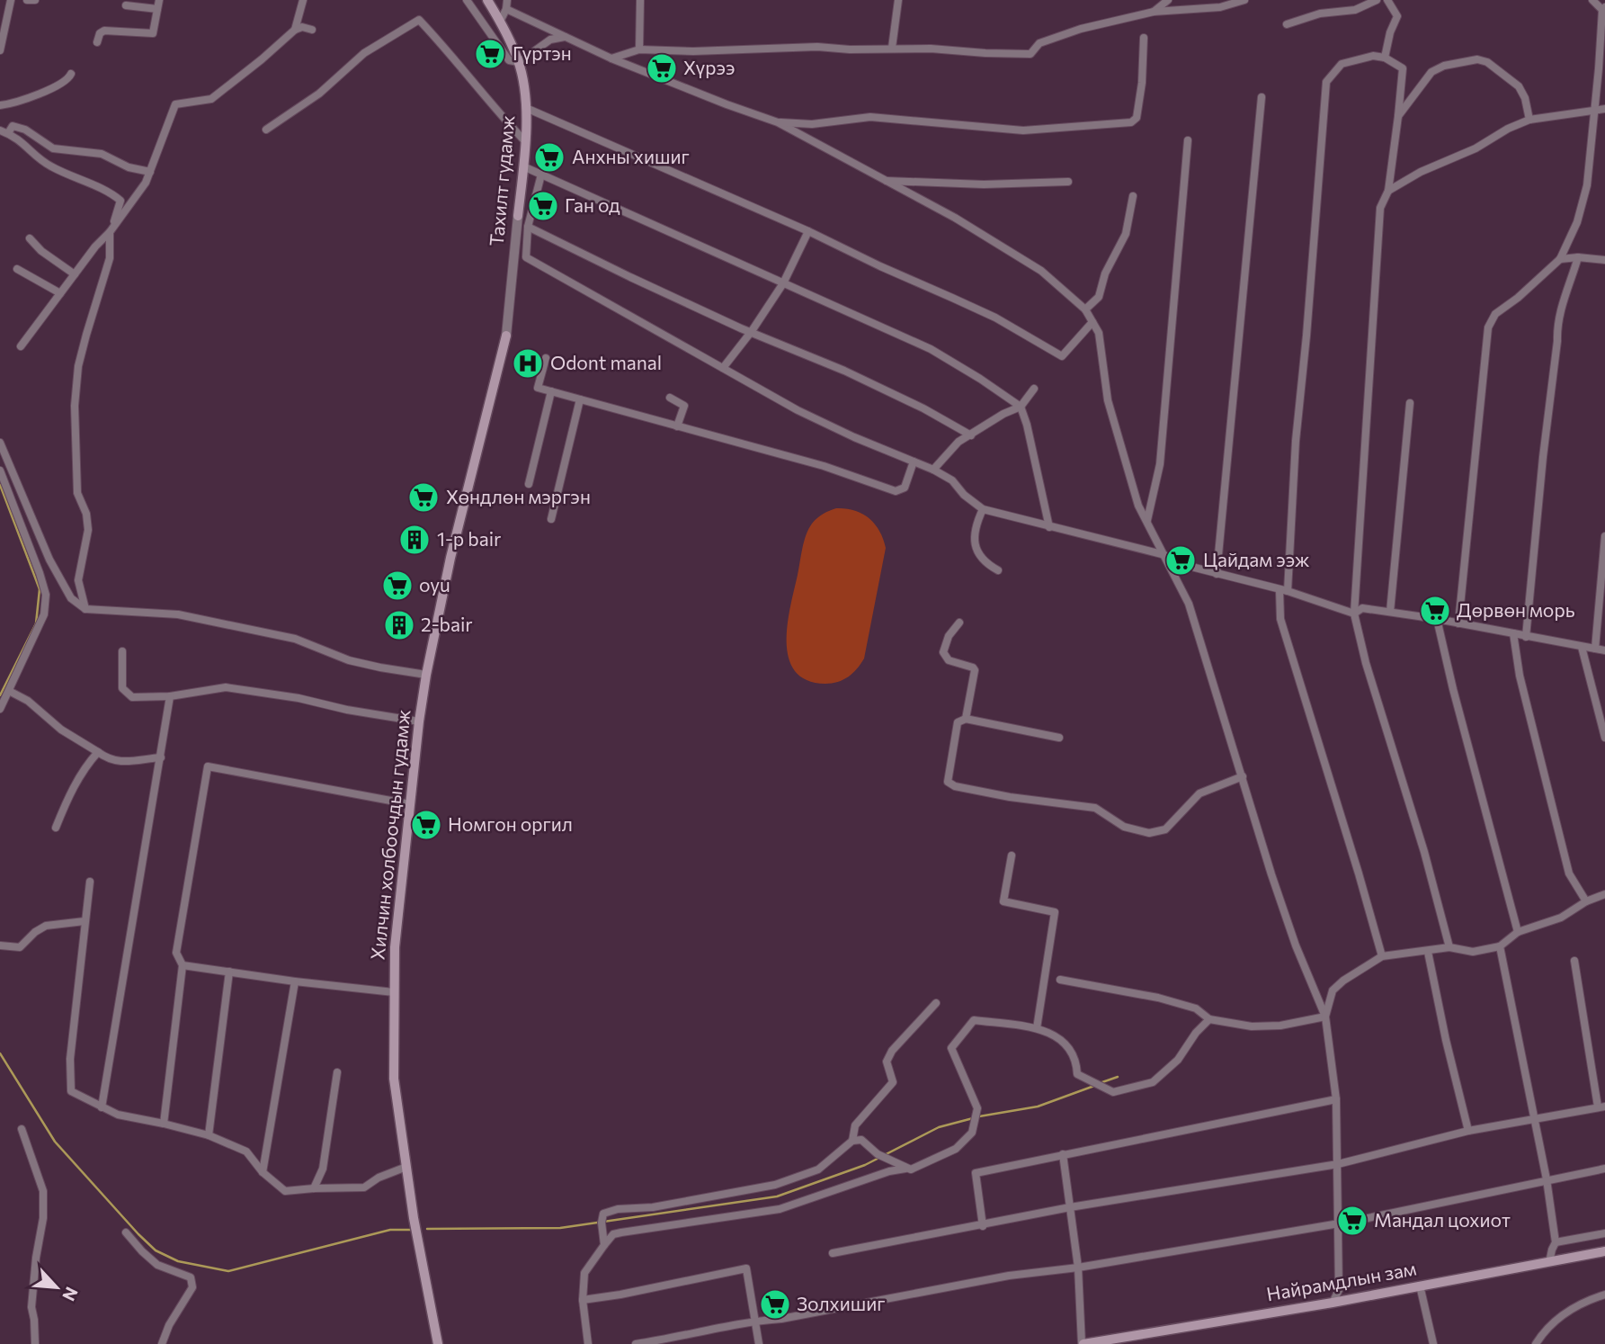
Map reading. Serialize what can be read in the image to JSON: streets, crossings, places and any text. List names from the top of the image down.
{
  "streets": {
    "main road": ["Тахилт гудамж", "Хилчин холбоочдын гудамж", "Найрамдлын зам"]
  },
  "crossings": [
    ["Тахилт гудамж", "Хилчин холбоочдын гудамж"]
  ],
  "places": {
    "supermarket": [
      "Гүртэн",
      "Хүрээ",
      "Анхны хишиг",
      "Ган од",
      "Хөндлөн мэргэн",
      "Цайдам ээж",
      "oyu",
      "Дөрвөн морь",
      "Номгон оргил",
      "Мандал цохиот",
      "Золхишиг"
    ],
    "hospital": ["Odont manal"],
    "building": ["1-p bair", "2-bair"]
  },
  "north": "bottom right"
}
